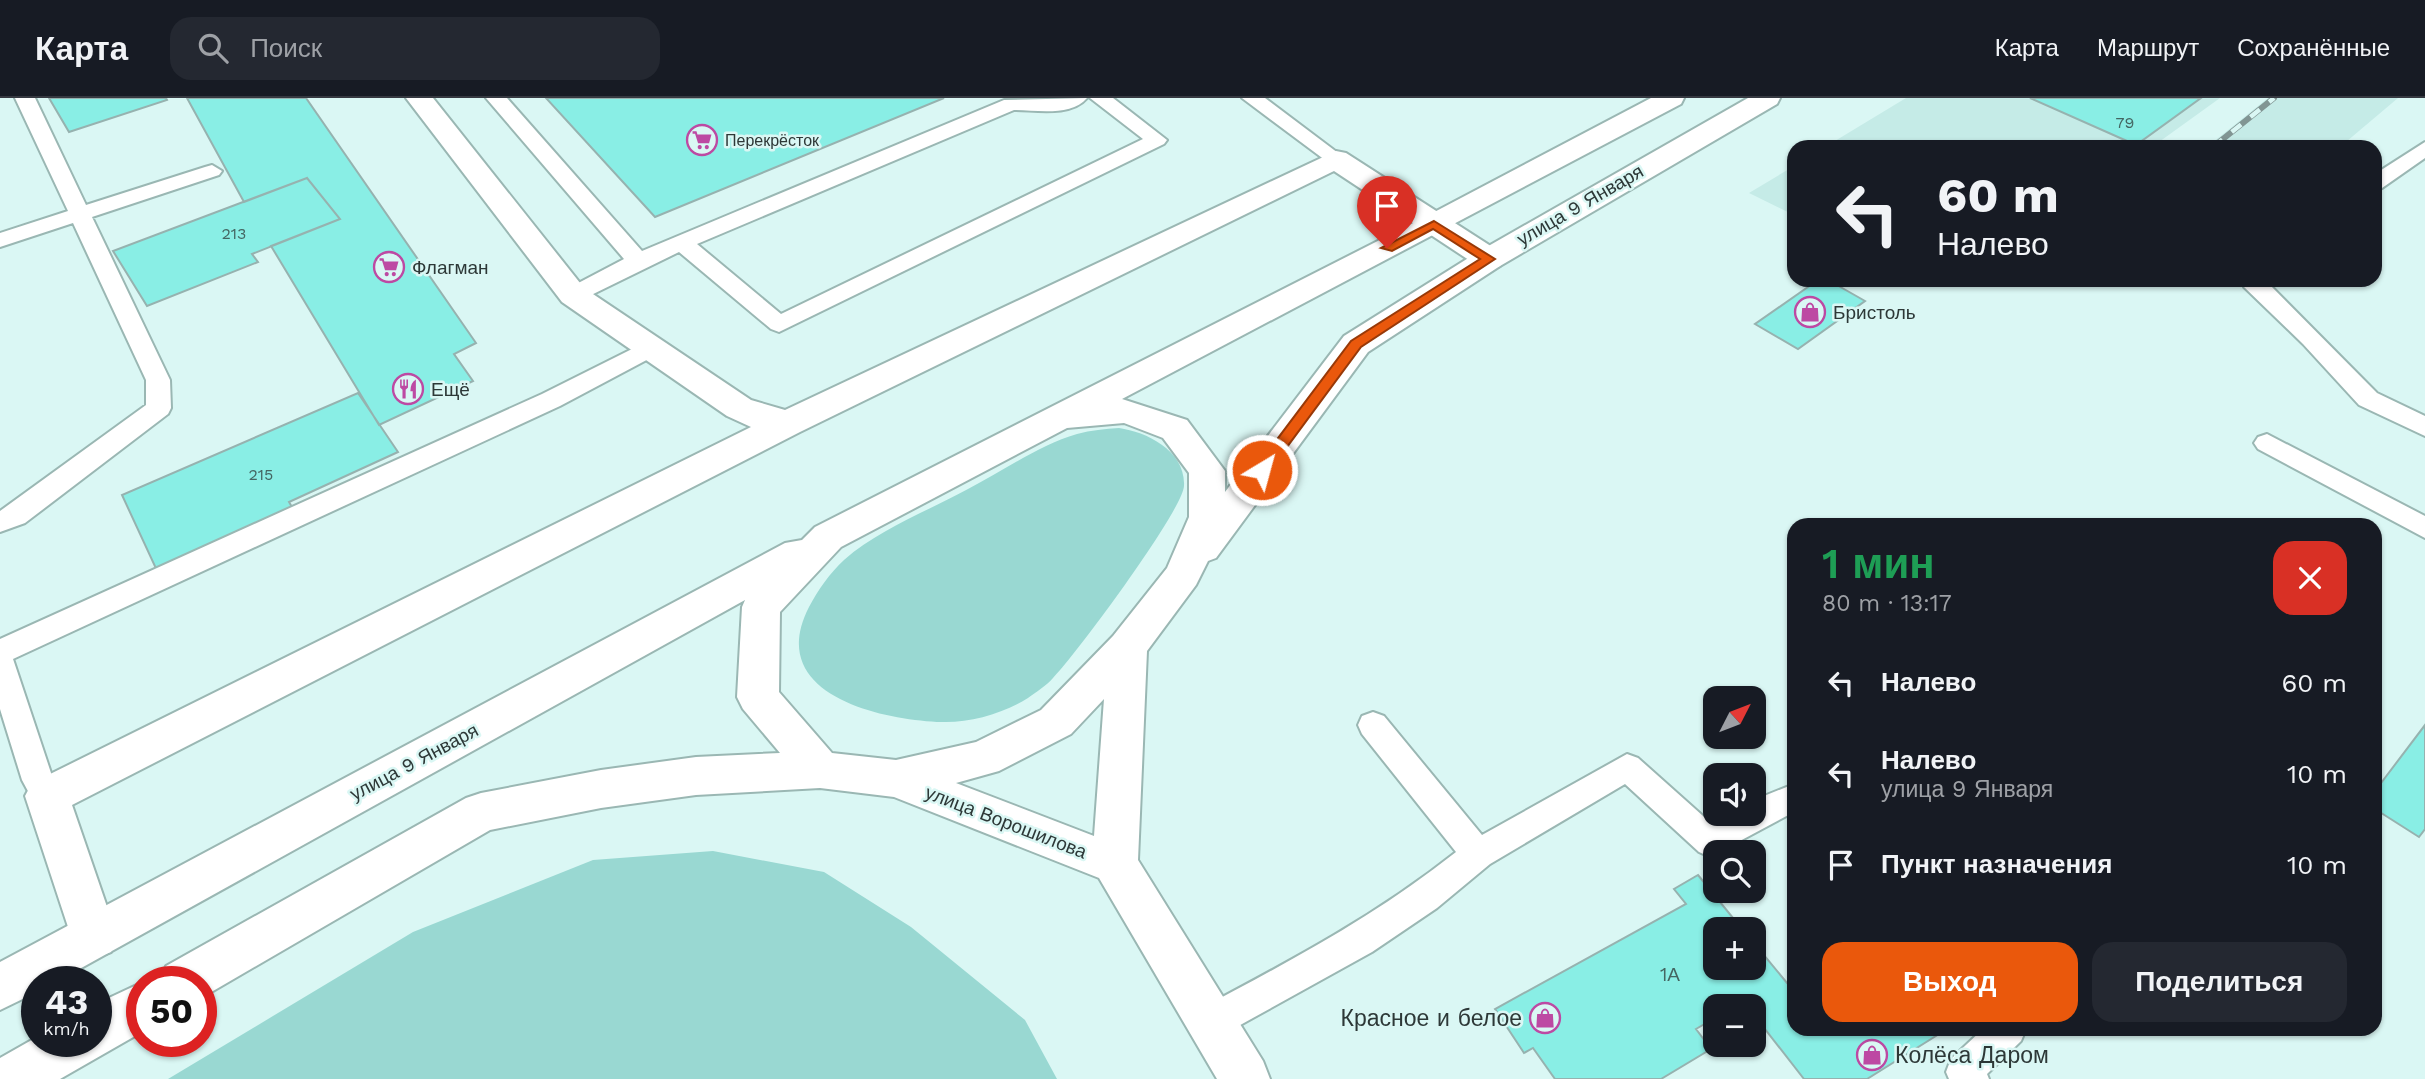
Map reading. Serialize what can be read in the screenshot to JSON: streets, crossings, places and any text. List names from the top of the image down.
{
  "streets": {
    "main road": ["улица 9 Января", "улица Ворошилова"]
  },
  "places": {
    "supermarket": ["Перекрёсток", "Флагман"],
    "shop": ["Бристоль", "Красное и белое", "Колёса Даром"],
    "restaurant": ["Ещё"]
  },
  "house_numbers": [
    "79",
    "213",
    "215",
    "1А"
  ],
  "north": "top right",
  "page": {
    "header": "Карта",
    "search": "Поиск",
    "nav": ["Карта", "Маршрут", "Сохранённые"],
    "turn": ["60 m", "Налево"],
    "heading": ["1 мин", "80 m · 13:17"],
    "list": [
      {
        "name": "Налево",
        "value": "60 m"
      },
      {
        "name": "Налево",
        "note": "улица 9 Января",
        "value": "10 m"
      },
      {
        "name": "Пункт назначения",
        "value": "10 m"
      }
    ],
    "map_buttons": ["+", "−"],
    "buttons": ["Выход", "Поделиться"],
    "speed": "43 km/h",
    "limit": "50"
  }
}
